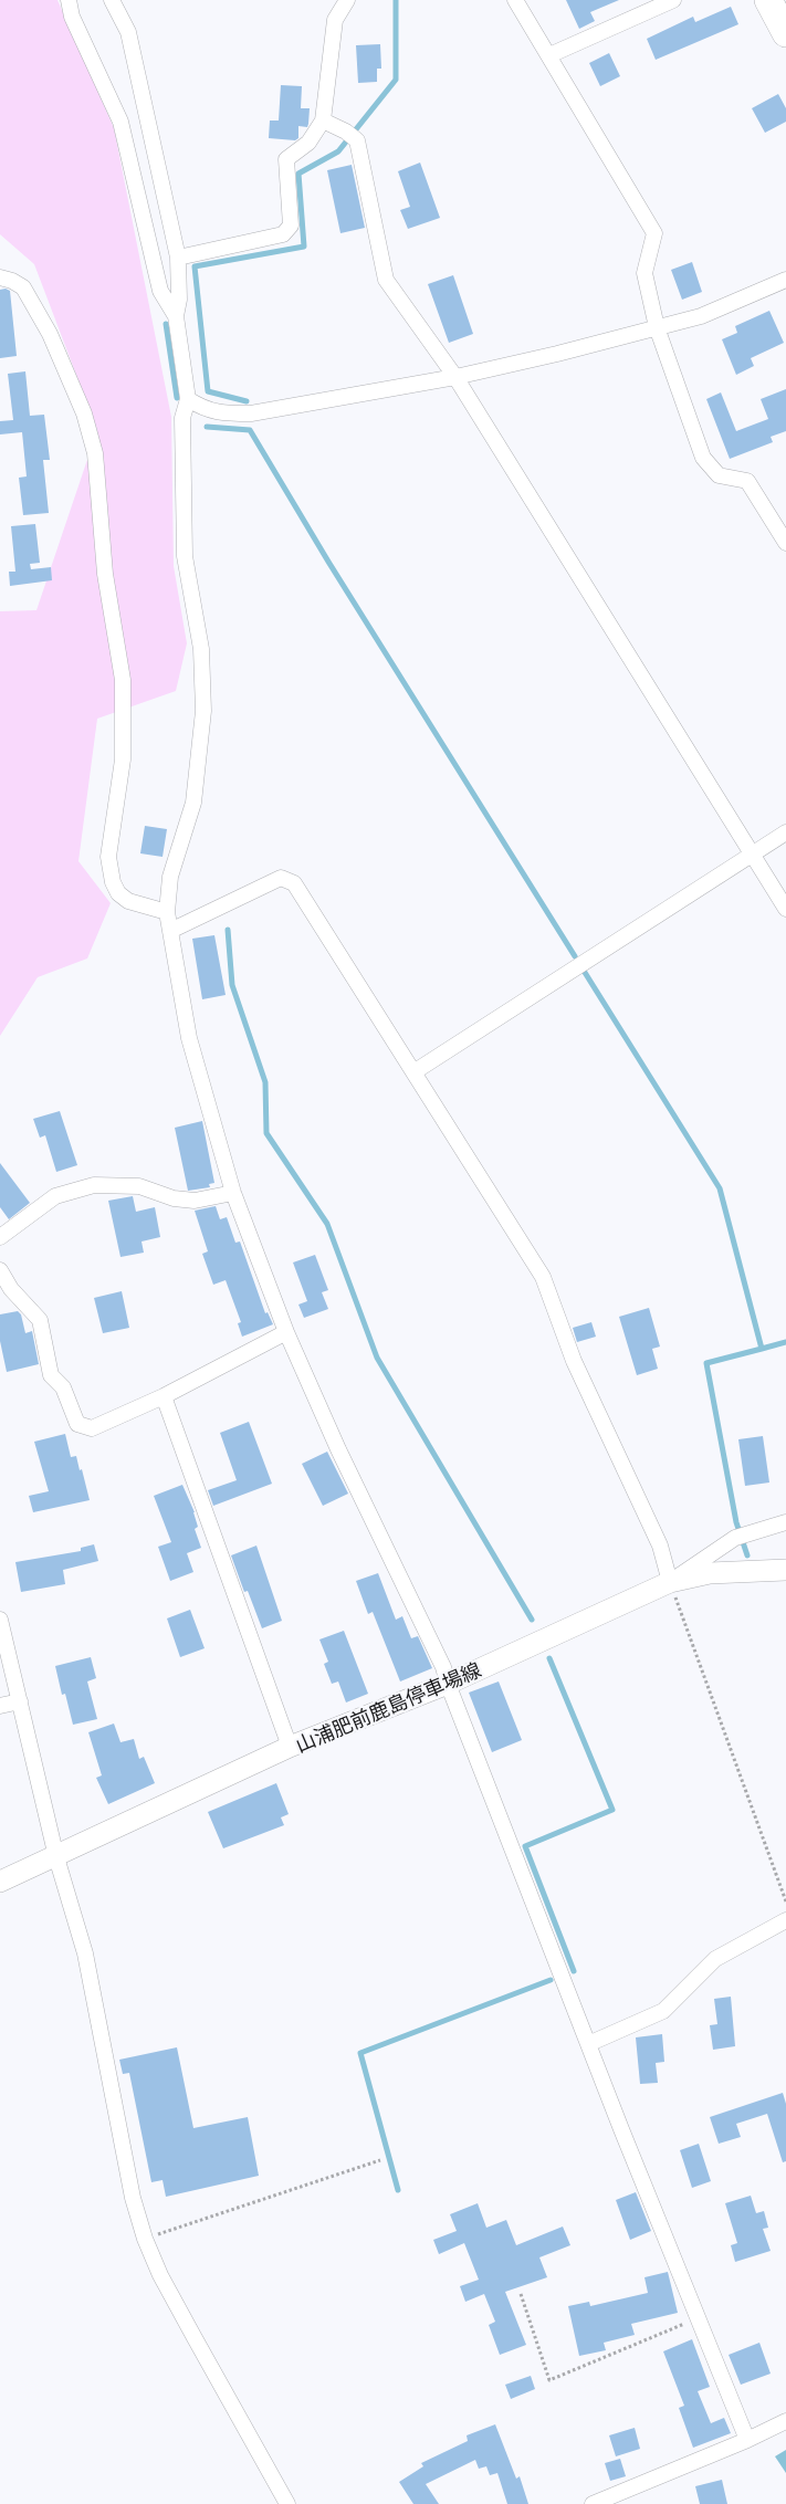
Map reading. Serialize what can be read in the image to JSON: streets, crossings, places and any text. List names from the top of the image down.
{
  "streets": {
    "main road": ["山浦肥前鹿島停車場線"]
  }
}
